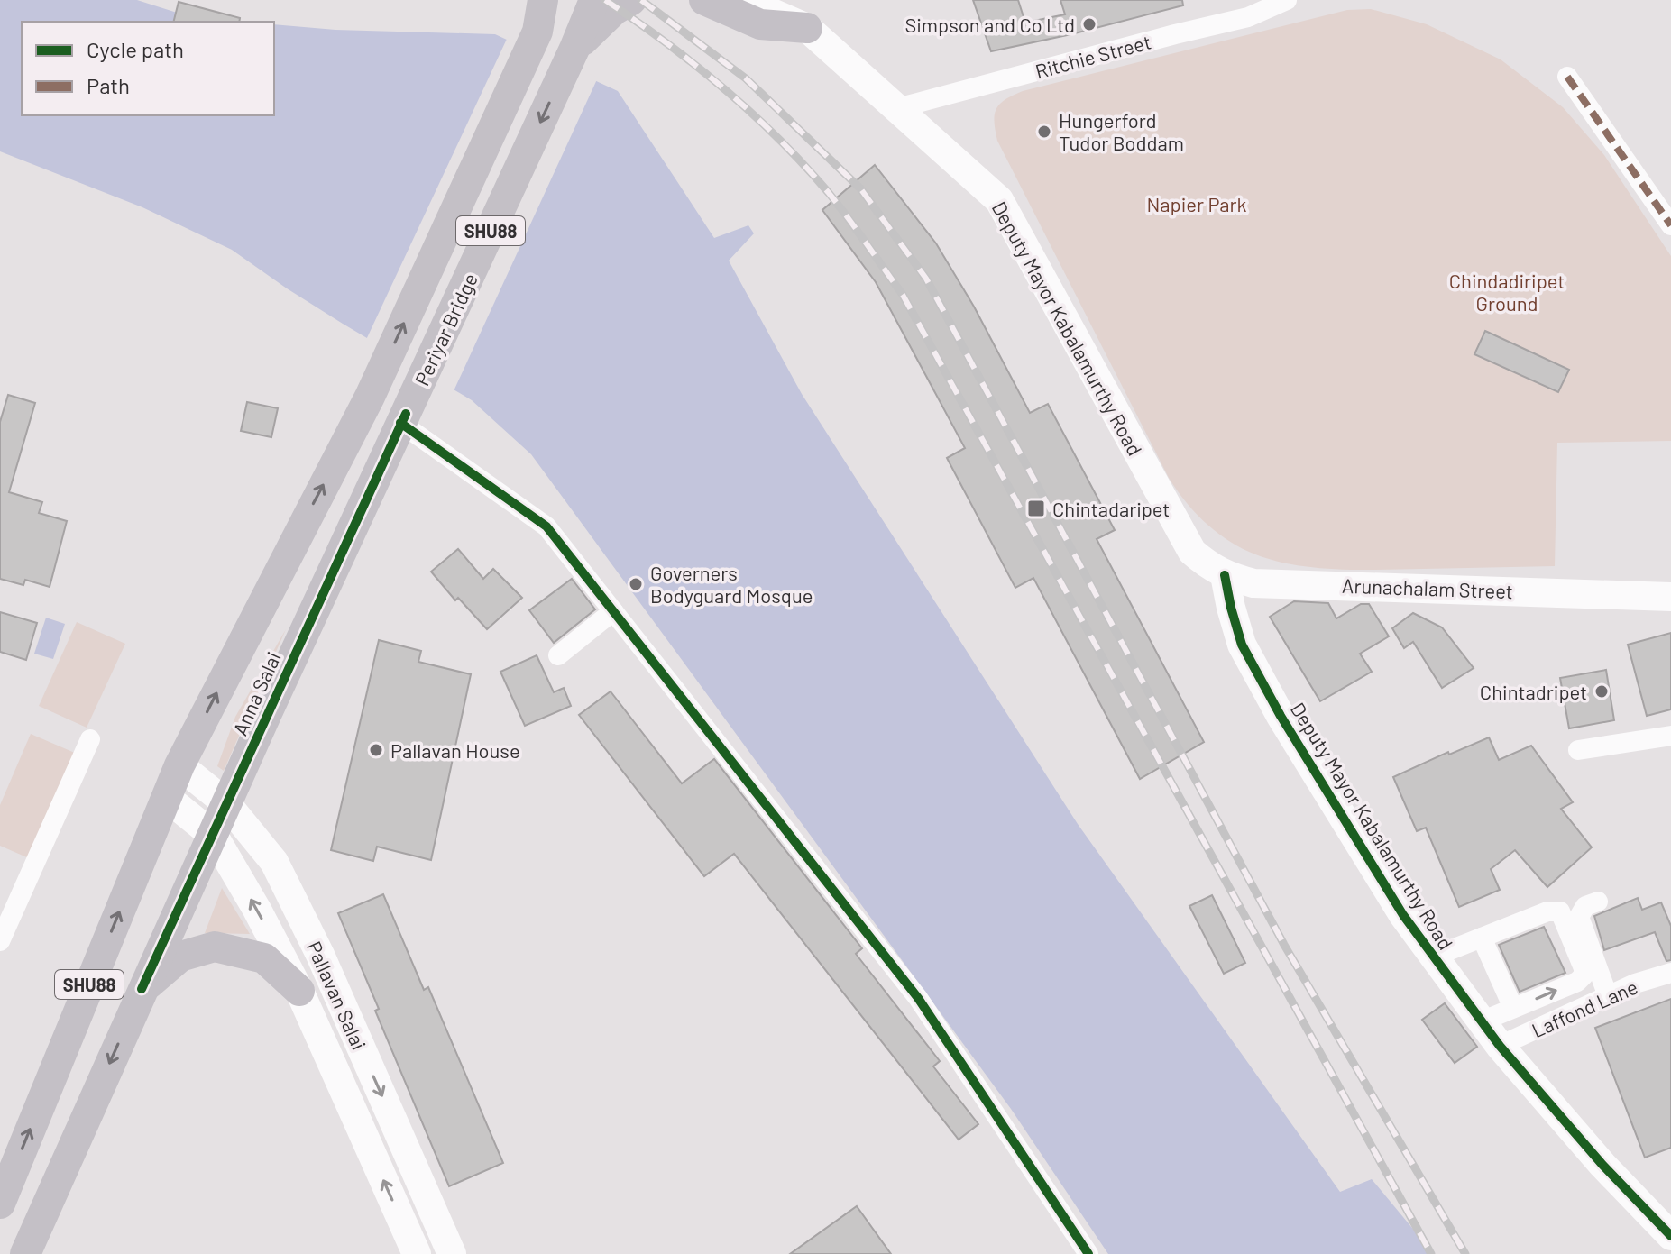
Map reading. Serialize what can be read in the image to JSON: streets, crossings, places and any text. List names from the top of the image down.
{
  "streets": {
    "main road": [
      "SHU88",
      "Deputy Mayor Kabalamurthy Road",
      "Periyar Bridge",
      "Arunachalam Street",
      "Anna Salai",
      "Pallavan Salai"
    ],
    "street": ["Ritchie Street", "Laffond Lane"]
  },
  "crossings": [
    ["Ritchie Street", "Deputy Mayor Kabalamurthy Road"],
    ["SHU88", "Periyar Bridge"],
    ["Deputy Mayor Kabalamurthy Road", "Arunachalam Street"],
    ["Deputy Mayor Kabalamurthy Road", "Laffond Lane"],
    ["Periyar Bridge", "Anna Salai"],
    ["Anna Salai", "Pallavan Salai"]
  ],
  "parks": ["Napier Park", "Chindadiripet Ground"],
  "places": {
    "other": [
      "Simpson and Co Ltd",
      "Hungerford Tudor Boddam",
      "Governers Bodyguard Mosque",
      "Chintadripet",
      "Pallavan House"
    ],
    "transit": ["Chintadaripet"]
  },
  "legend": ["Cycle path", "Path"]
}
